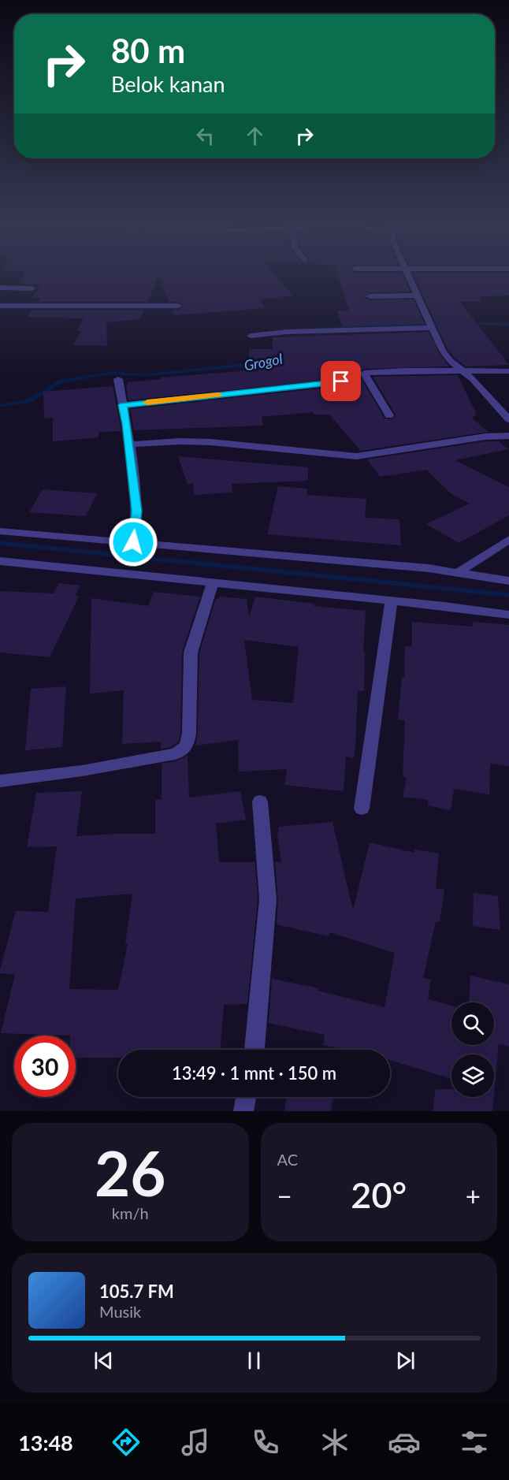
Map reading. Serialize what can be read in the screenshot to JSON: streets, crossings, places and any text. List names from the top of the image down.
{
  "water": ["Grogol"],
  "page": {
    "turn": ["80 m", "Belok kanan"],
    "limit": "30",
    "trip": "13:49 · 1 mnt · 150 m",
    "tile": [
      ["26", "km/h"],
      "AC"
    ],
    "heat": ["−", "20°", "+"],
    "song": ["105.7 FM", "Musik"],
    "tabs": "13:48"
  }
}
